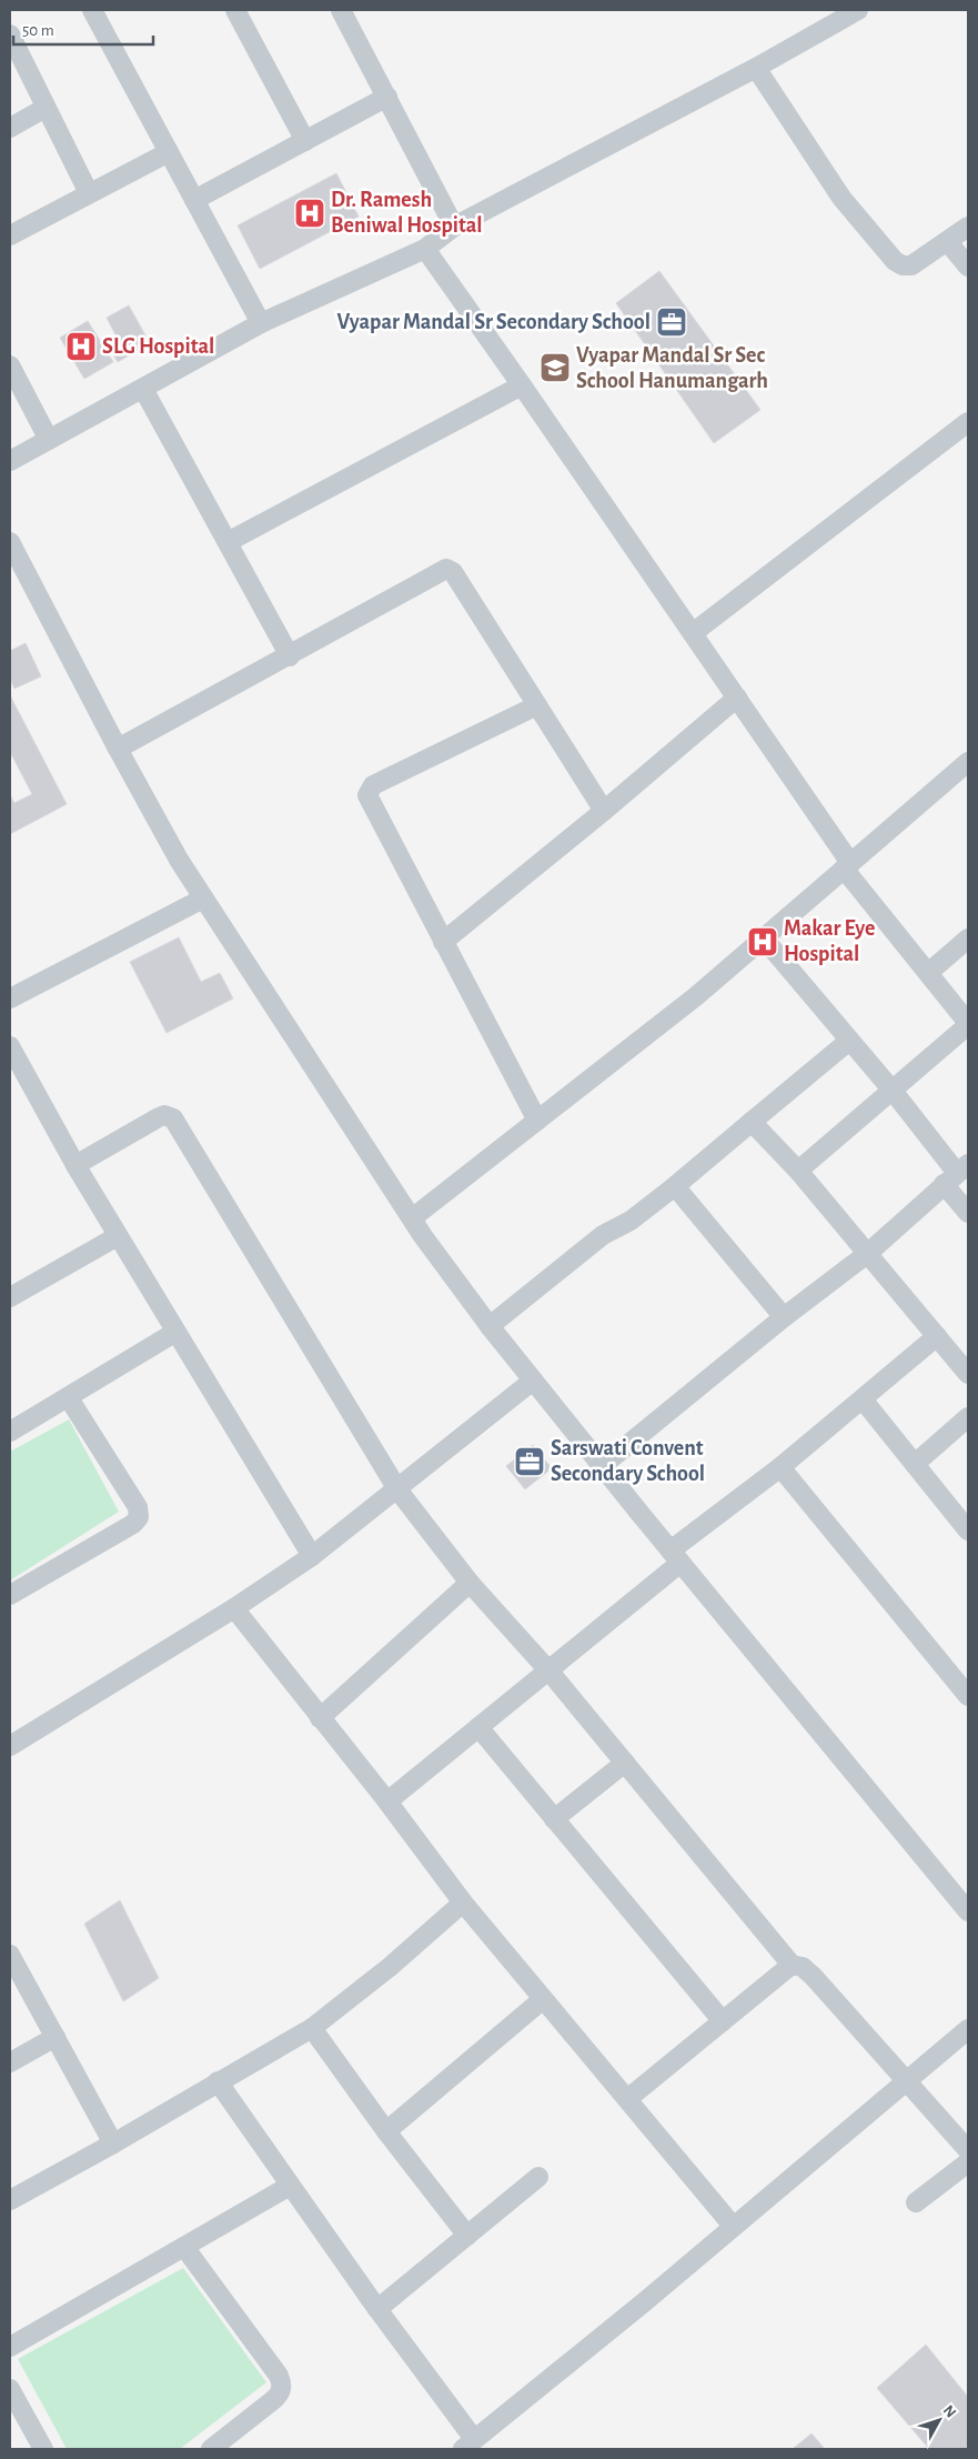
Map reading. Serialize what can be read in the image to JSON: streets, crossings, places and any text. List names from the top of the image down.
{
  "places": {
    "hospital": ["Dr. Ramesh Beniwal Hospital", "SLG Hospital", "Makar Eye Hospital"],
    "office": ["Vyapar Mandal Sr Secondary School", "Sarswati Convent Secondary School"],
    "school or university": ["Vyapar Mandal Sr Sec School Hanumangarh"]
  },
  "scale_bar": "50 m",
  "north": "top right"
}
